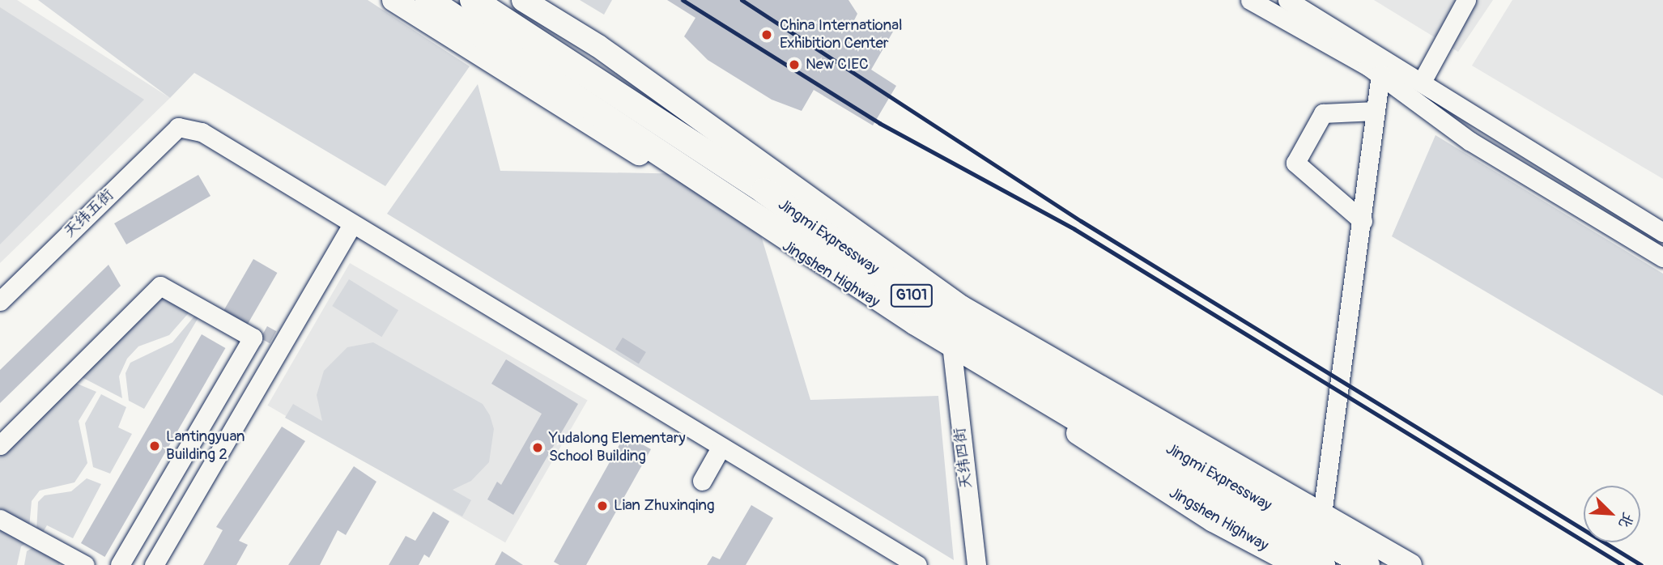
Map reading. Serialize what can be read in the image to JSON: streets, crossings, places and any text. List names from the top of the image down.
{
  "streets": {
    "highway": ["Jingmi Expressway", "G101"],
    "main road": ["Jingshen Highway"],
    "street": ["天纬五街", "天纬四街"]
  },
  "crossings": [
    ["Jingmi Expressway", "Jingshen Highway"],
    ["Jingshen Highway", "天纬四街"]
  ],
  "places": [
    "China International Exhibition Center",
    "New CIEC",
    "Lantingyuan Building 2",
    "Yudalong Elementary School Building",
    "Lian Zhuxinqing"
  ],
  "north": "bottom right"
}
